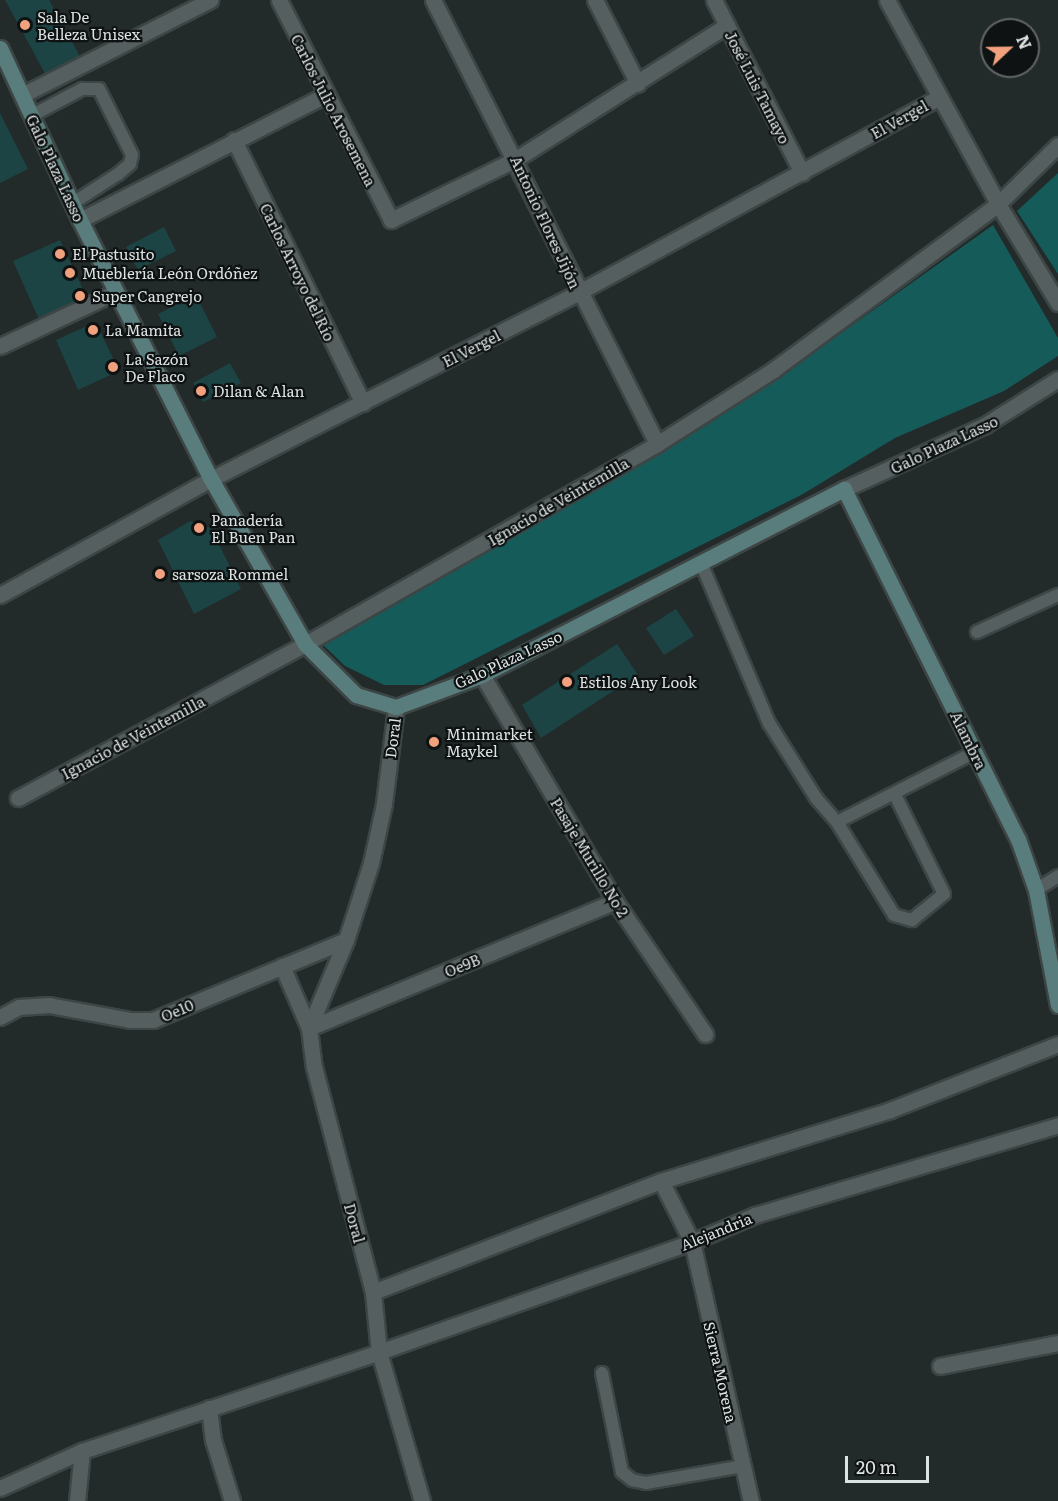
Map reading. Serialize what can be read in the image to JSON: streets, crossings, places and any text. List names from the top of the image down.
{
  "streets": {
    "street": [
      "José Luis Tamayo",
      "Carlos Julio Arosemena",
      "El Vergel",
      "Galo Plaza Lasso",
      "Antonio Flores Jijón",
      "Carlos Arroyo del Río",
      "Ignacio de Veintemilla",
      "Doral",
      "Alambra",
      "Pasaje Murillo No 2",
      "Oe9B",
      "Oe10",
      "Alejandria",
      "Sierra Morena"
    ]
  },
  "crossings": [
    ["José Luis Tamayo", "El Vergel"],
    ["Carlos Julio Arosemena", "Antonio Flores Jijón"],
    ["El Vergel", "Galo Plaza Lasso"],
    ["El Vergel", "Antonio Flores Jijón"],
    ["El Vergel", "Carlos Arroyo del Río"],
    ["Galo Plaza Lasso", "Ignacio de Veintemilla"],
    ["Galo Plaza Lasso", "Doral"],
    ["Galo Plaza Lasso", "Alambra"],
    ["Galo Plaza Lasso", "Pasaje Murillo No 2"],
    ["Antonio Flores Jijón", "Ignacio de Veintemilla"],
    ["Doral", "Oe9B"],
    ["Doral", "Oe10"],
    ["Doral", "Alejandria"],
    ["Pasaje Murillo No 2", "Oe9B"],
    ["Alejandria", "Sierra Morena"]
  ],
  "places": [
    "Sala De Belleza Unisex",
    "El Pastusito",
    "Mueblería León Ordóñez",
    "Super Cangrejo",
    "La Mamita",
    "La Sazón De Flaco",
    "Dilan & Alan",
    "Panadería El Buen Pan",
    "sarsoza Rommel",
    "Estilos Any Look",
    "Minimarket Maykel"
  ],
  "scale_bar": "20 m",
  "north": "right"
}
